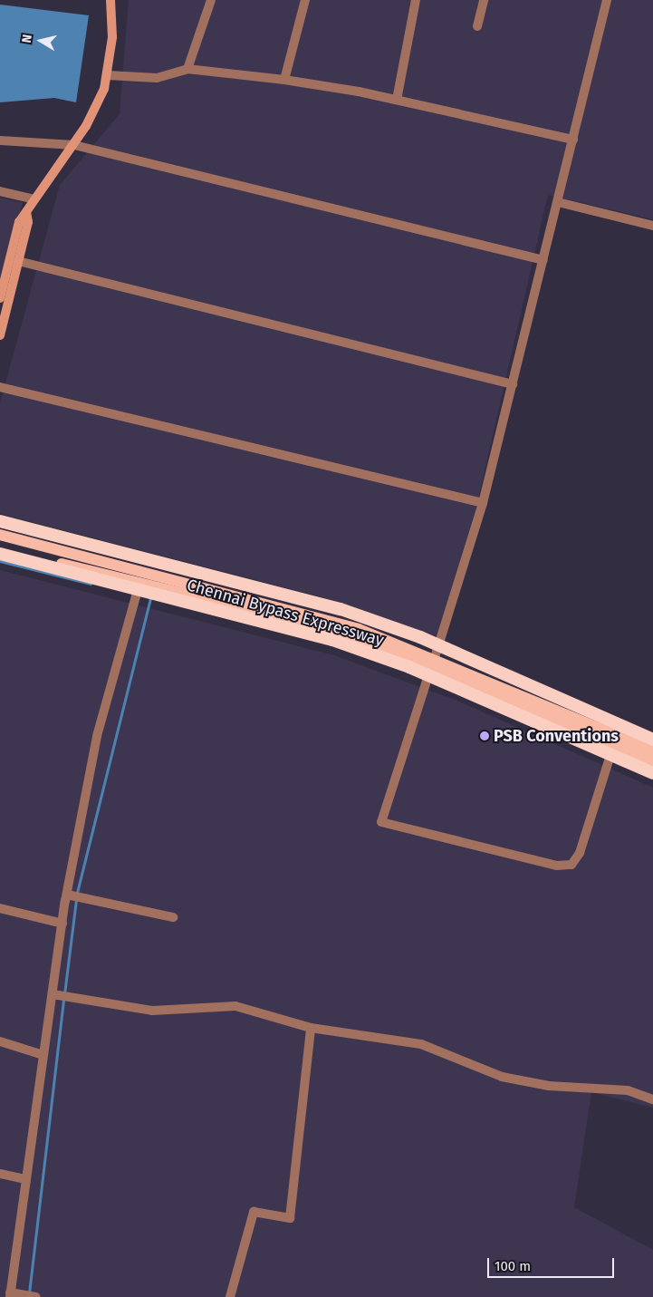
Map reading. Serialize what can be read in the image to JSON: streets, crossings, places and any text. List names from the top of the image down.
{
  "streets": {
    "highway": ["Chennai Bypass Expressway"]
  },
  "places": ["PSB Conventions"],
  "scale_bar": "100 m",
  "north": "left"
}
